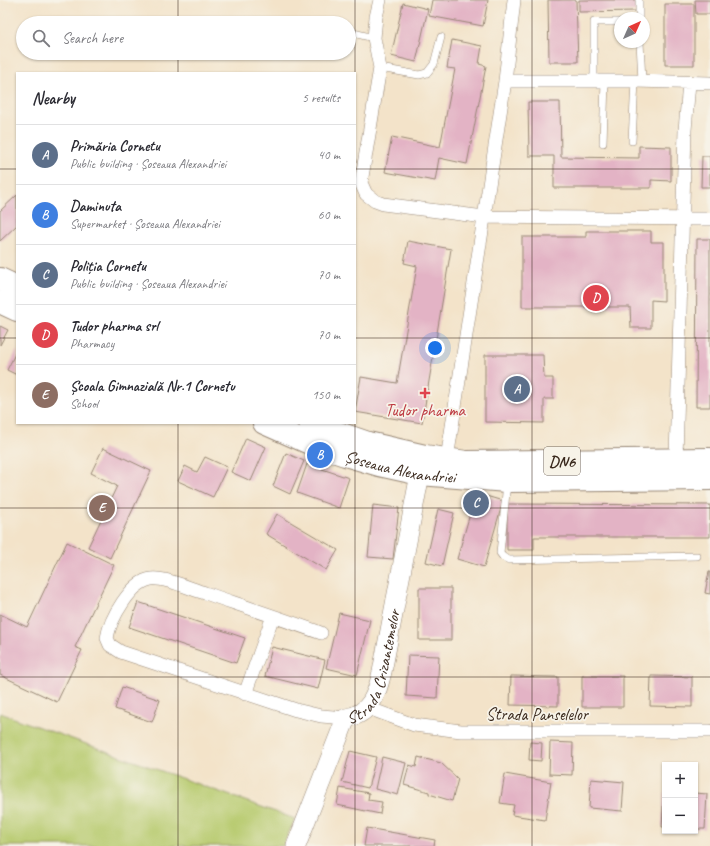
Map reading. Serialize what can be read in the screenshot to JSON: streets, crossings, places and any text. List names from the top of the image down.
{
  "streets": {
    "highway": ["DN6", "Șoseaua Alexandriei"],
    "street": ["Strada Crizantemelor", "Strada Panselelor"]
  },
  "crossings": [
    ["Șoseaua Alexandriei", "Strada Crizantemelor"],
    ["Strada Crizantemelor", "Strada Panselelor"]
  ],
  "places": {
    "health": ["Tudor pharma"]
  },
  "north": "top right",
  "page": {
    "search": "Search here",
    "heading": ["Nearby", "5 results"],
    "list": [
      {
        "mark": "A",
        "name": "Primăria Cornetu",
        "note": "Public building · Șoseaua Alexandriei",
        "value": "40 m"
      },
      {
        "mark": "B",
        "name": "Daminuta",
        "note": "Supermarket · Șoseaua Alexandriei",
        "value": "60 m"
      },
      {
        "mark": "C",
        "name": "Poliția Cornetu",
        "note": "Public building · Șoseaua Alexandriei",
        "value": "70 m"
      },
      {
        "mark": "D",
        "name": "Tudor pharma srl",
        "note": "Pharmacy",
        "value": "70 m"
      },
      {
        "mark": "E",
        "name": "Școala Gimnazială Nr.1 Cornetu",
        "note": "School",
        "value": "150 m"
      }
    ],
    "pins": [
      "D",
      "A",
      "B",
      "C",
      "E"
    ],
    "map_buttons": ["+", "−"]
  }
}
